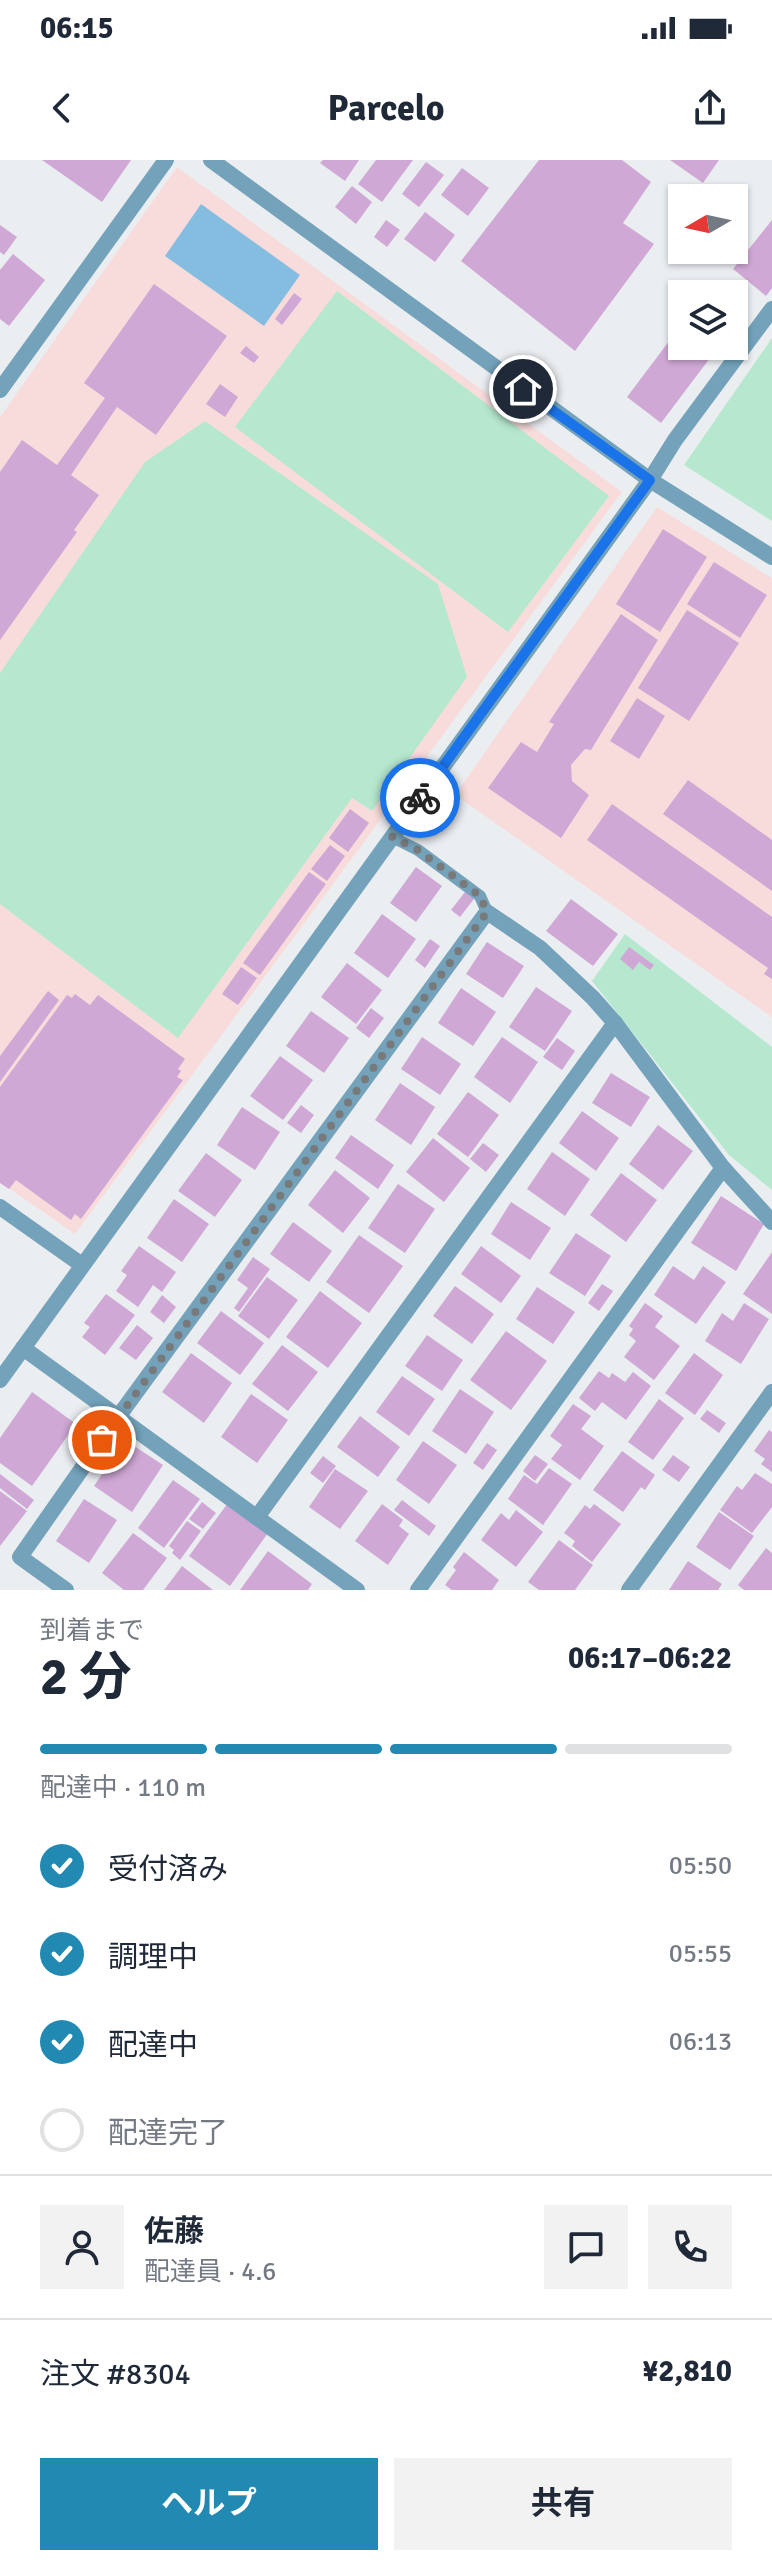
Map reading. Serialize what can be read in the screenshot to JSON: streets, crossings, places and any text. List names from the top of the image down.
{
  "north": "left",
  "page": {
    "status": "06:15",
    "header": "Parcelo",
    "heading": ["2 分", "到着まで", "06:17–06:22"],
    "panel": [
      "佐藤",
      "配達員 · 4.6",
      "注文 #8304",
      "¥2,810"
    ],
    "bar": "配達中 · 110 m",
    "list": [
      ["受付済み", "05:50"],
      ["調理中", "05:55"],
      ["配達中", "06:13"],
      "配達完了"
    ],
    "buttons": ["ヘルプ", "共有"]
  }
}
